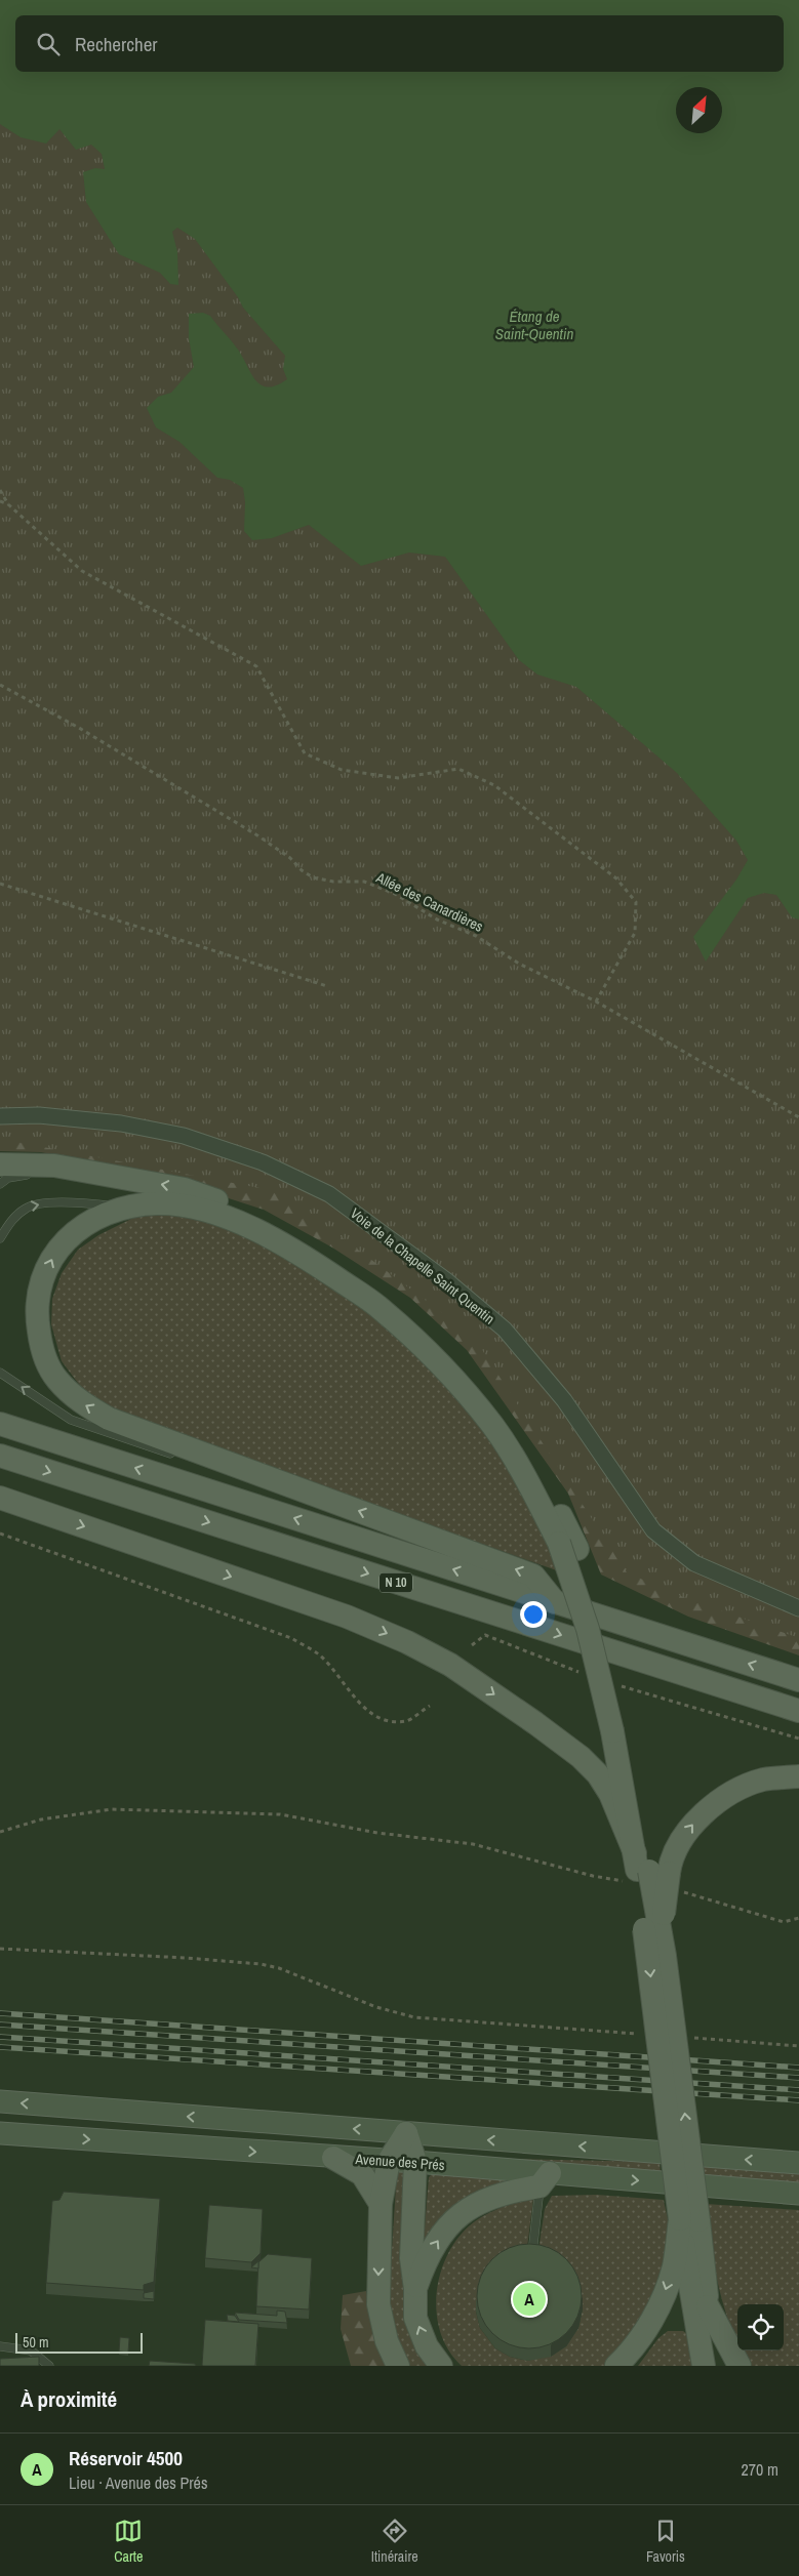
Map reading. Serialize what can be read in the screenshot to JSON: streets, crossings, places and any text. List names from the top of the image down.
{
  "streets": {
    "main road": ["N 10", "Avenue des Prés"],
    "street": ["Voie de la Chapelle Saint Quentin"],
    "path": ["Allée des Canardières"]
  },
  "water": ["Étang de Saint-Quentin"],
  "scale_bar": "50 m",
  "north": "top right",
  "page": {
    "search": "Rechercher",
    "pins": "A",
    "scale": "50 m",
    "heading": "À proximité",
    "list": [
      {
        "mark": "A",
        "name": "Réservoir 4500",
        "note": "Lieu · Avenue des Prés",
        "value": "270 m"
      }
    ],
    "nav": ["Carte", "Itinéraire", "Favoris"]
  }
}
